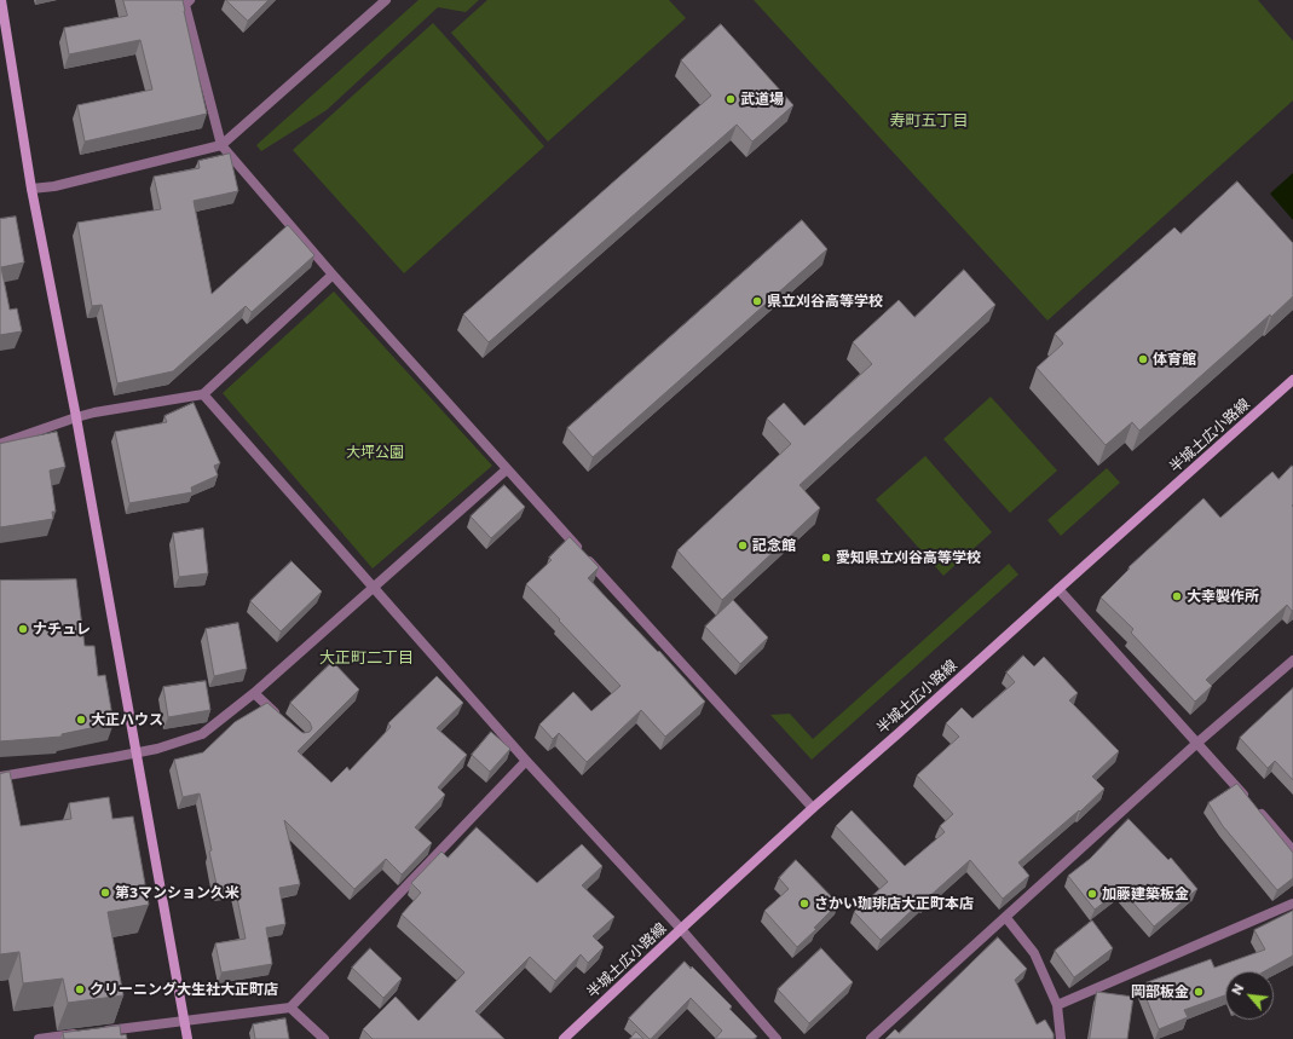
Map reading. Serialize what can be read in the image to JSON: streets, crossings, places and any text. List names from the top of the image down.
{
  "streets": {
    "street": ["半城土広小路線"]
  },
  "districts": ["寿町五丁目", "大正町二丁目"],
  "parks": ["大坪公園"],
  "places": [
    "武道場",
    "県立刈谷高等学校",
    "体育館",
    "記念館",
    "愛知県立刈谷高等学校",
    "大幸製作所",
    "ナチュレ",
    "大正ハウス",
    "第3マンション久米",
    "加藤建築板金",
    "さかい珈琲店大正町本店",
    "クリーニング大生社大正町店",
    "岡部板金"
  ],
  "north": "top left"
}
